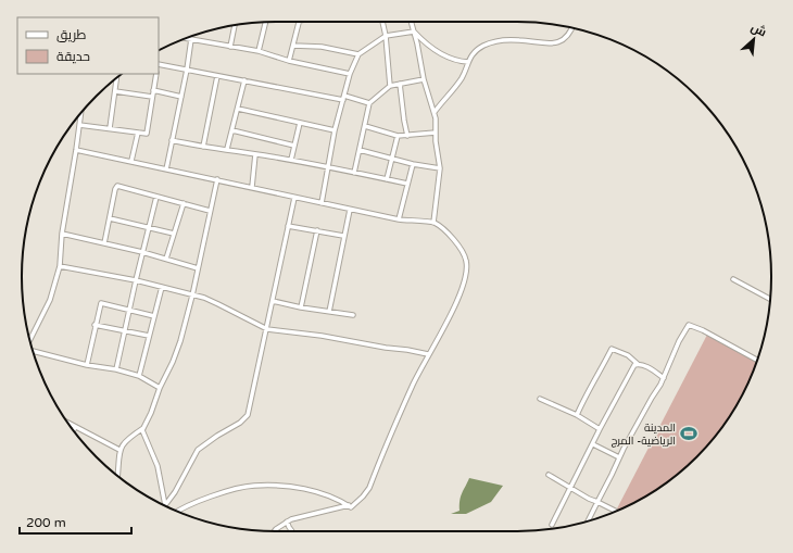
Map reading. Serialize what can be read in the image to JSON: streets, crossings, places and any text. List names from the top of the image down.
{
  "places": {
    "sports": ["المدينة الرياضية- المرج"]
  },
  "legend": ["طريق", "حديقة"],
  "scale_bar": "200 m",
  "north": "top right"
}
